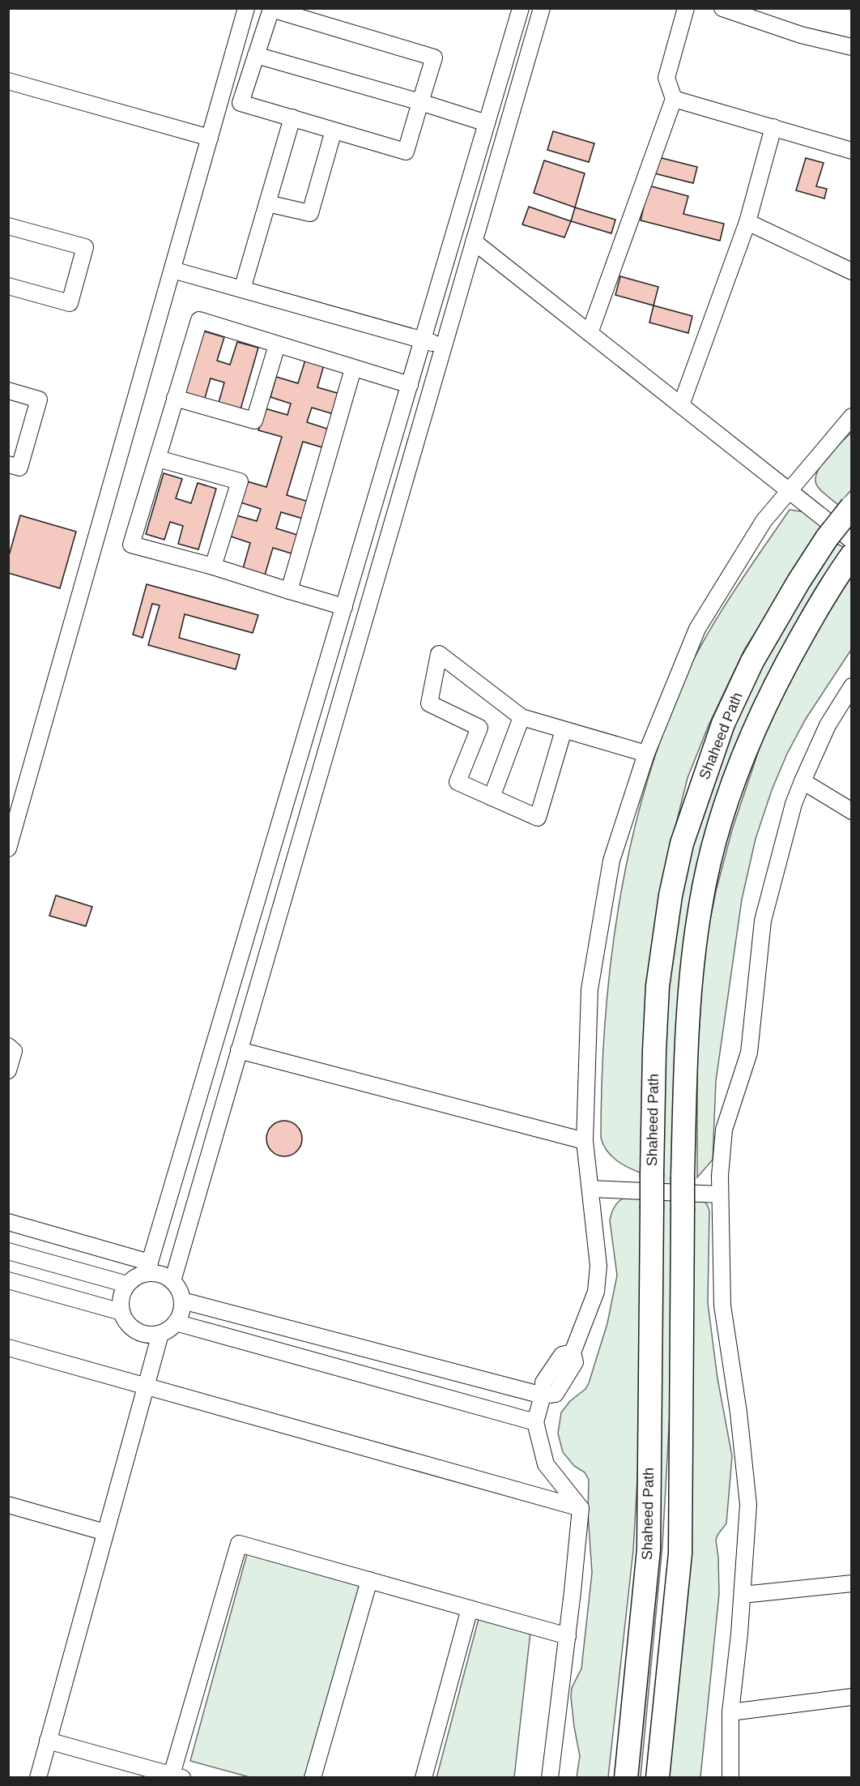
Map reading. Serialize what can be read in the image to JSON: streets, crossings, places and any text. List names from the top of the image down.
{
  "streets": {
    "highway": ["Shaheed Path"]
  }
}
